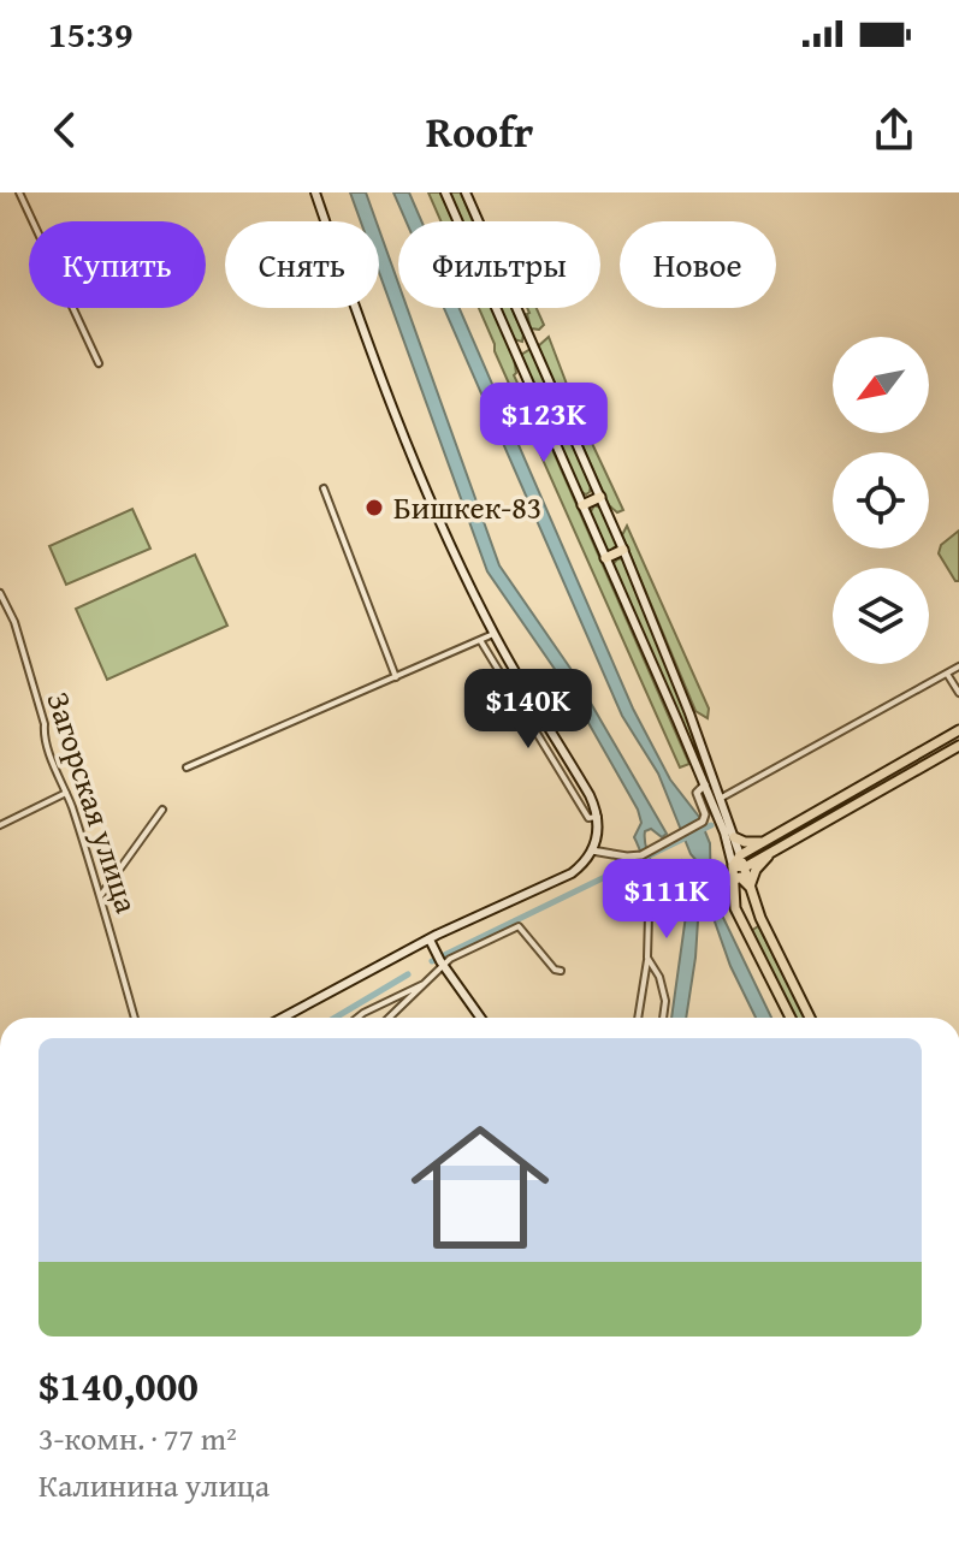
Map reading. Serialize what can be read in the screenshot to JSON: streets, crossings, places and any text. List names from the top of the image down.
{
  "streets": {
    "street": ["Загорская улица"]
  },
  "places": ["Бишкек-83"],
  "north": "bottom left",
  "page": {
    "status": "15:39",
    "header": "Roofr",
    "chip": [
      "Купить",
      "Снять",
      "Фильтры",
      "Новое"
    ],
    "price": ["$123K", "$140K", "$111K"],
    "list": [
      {
        "name": "$140,000",
        "note": "3-комн. · 77 m² · Калинина улица"
      }
    ]
  }
}
